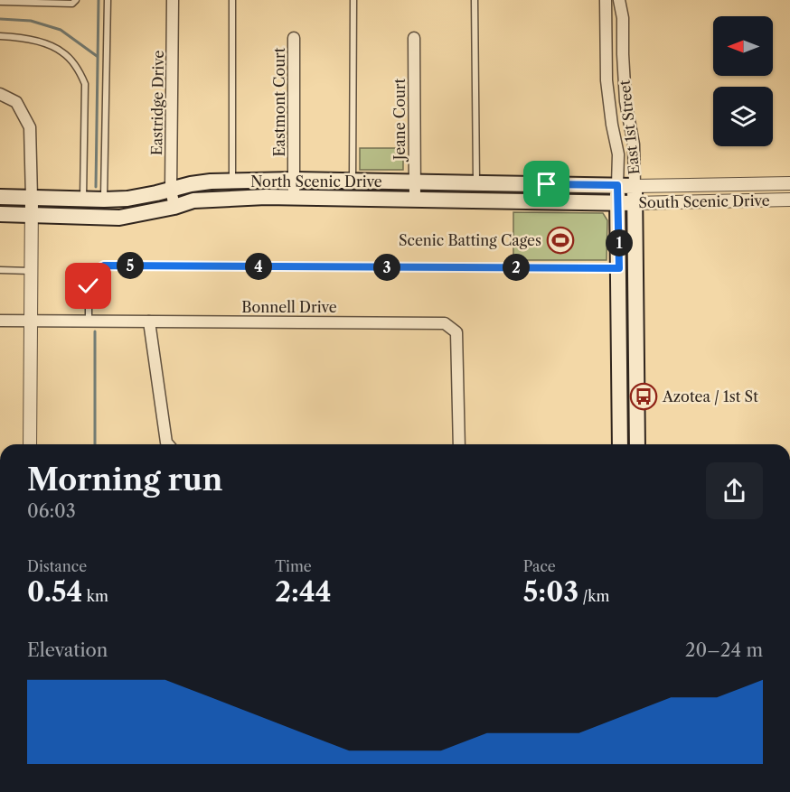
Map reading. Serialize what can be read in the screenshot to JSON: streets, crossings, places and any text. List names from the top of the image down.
{
  "streets": {
    "main road": ["East 1st Street", "North Scenic Drive", "South Scenic Drive"],
    "street": [
      "Eastmont Court",
      "Eastridge Drive",
      "Jeane Court",
      "Bonnell Drive"
    ]
  },
  "crossings": [
    ["Eastmont Court", "North Scenic Drive"],
    ["Eastridge Drive", "North Scenic Drive"],
    ["Jeane Court", "North Scenic Drive"],
    ["East 1st Street", "North Scenic Drive"],
    ["East 1st Street", "South Scenic Drive"],
    ["North Scenic Drive", "South Scenic Drive"]
  ],
  "places": {
    "sports": ["Scenic Batting Cages"],
    "bus stop": ["Azotea / 1st St"]
  },
  "north": "left",
  "page": {
    "pins": [
      "1",
      "5",
      "4",
      "2",
      "3"
    ],
    "heading": ["Morning run", "06:03"],
    "stats": [
      ["Distance", "0.54 km"],
      ["Time", "2:44"],
      ["Pace", "5:03 /km"]
    ],
    "chart": ["Elevation", "20–24 m"]
  }
}
